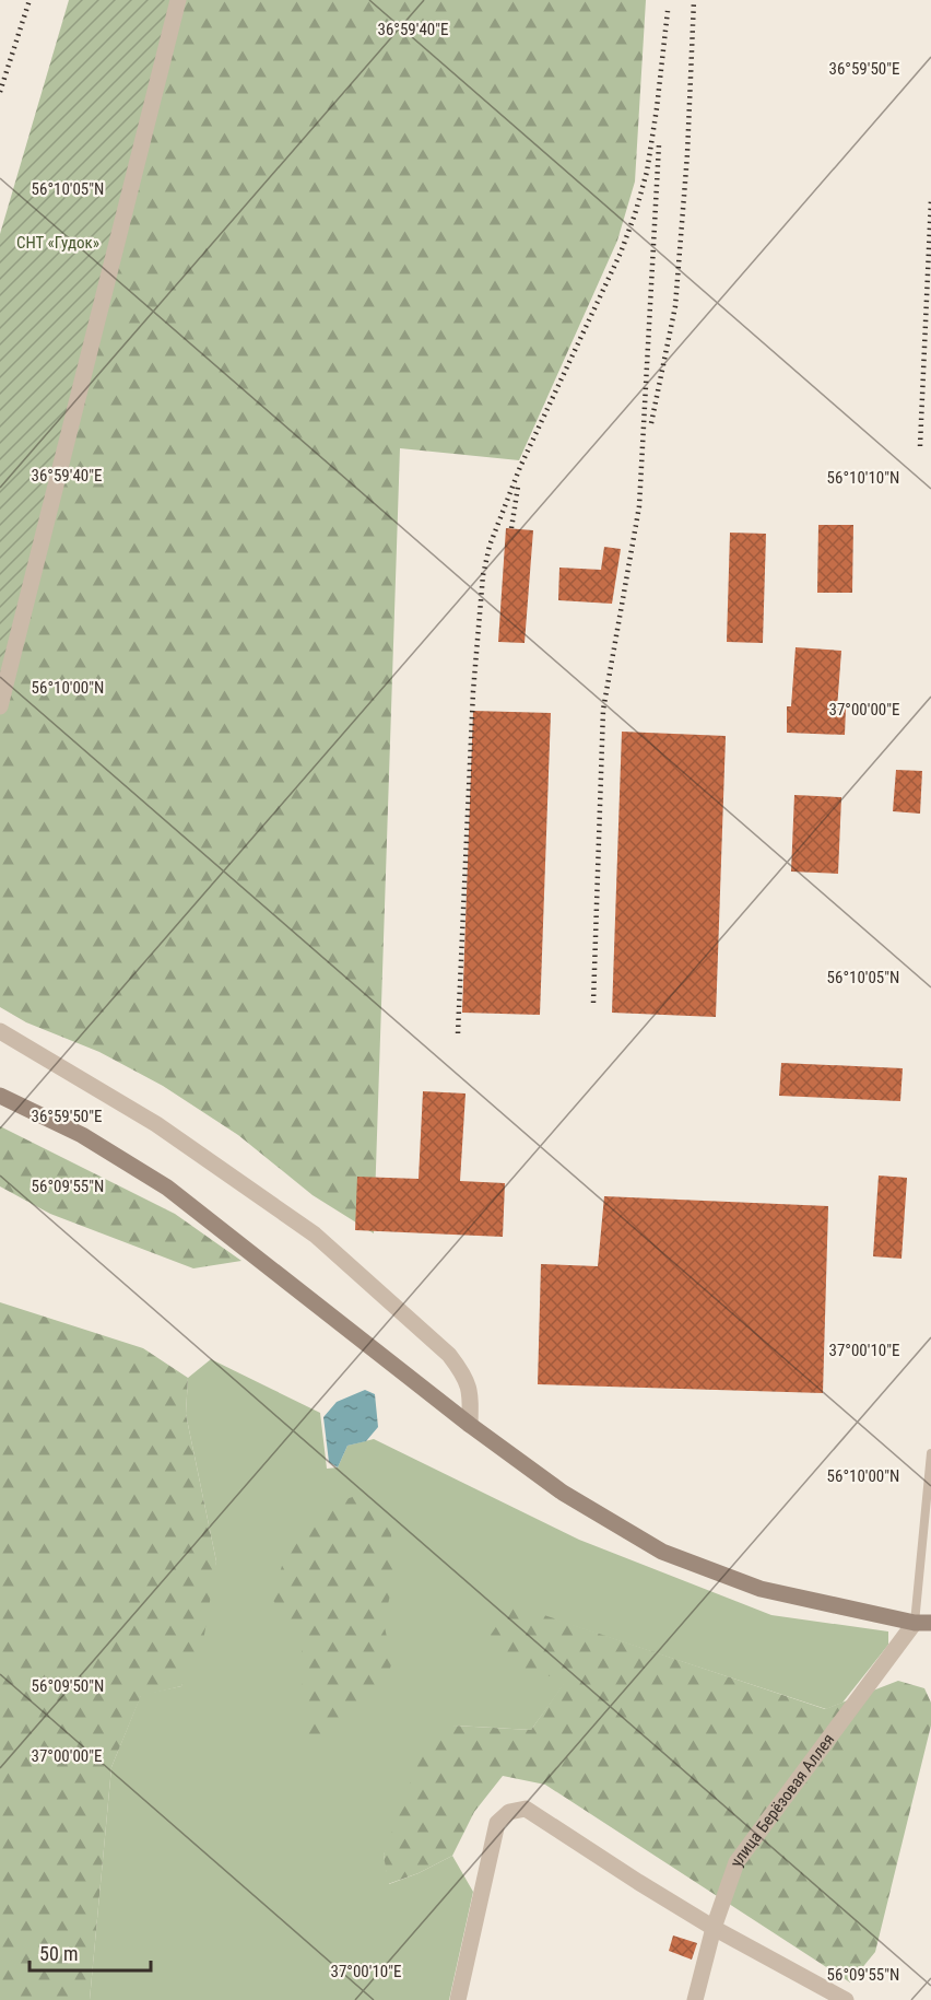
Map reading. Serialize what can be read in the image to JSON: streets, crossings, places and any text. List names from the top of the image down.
{
  "streets": {
    "street": ["улица Берёзовая Аллея"]
  },
  "parks": ["СНТ «Гудок»"],
  "scale_bar": "50 m",
  "coordinates": [
    "36°59'40\"E",
    "36°59'50\"E",
    "56°10'05\"N",
    "56°10'10\"N",
    "56°10'00\"N",
    "37°00'00\"E",
    "56°09'55\"N",
    "37°00'10\"E",
    "56°09'50\"N"
  ]
}
